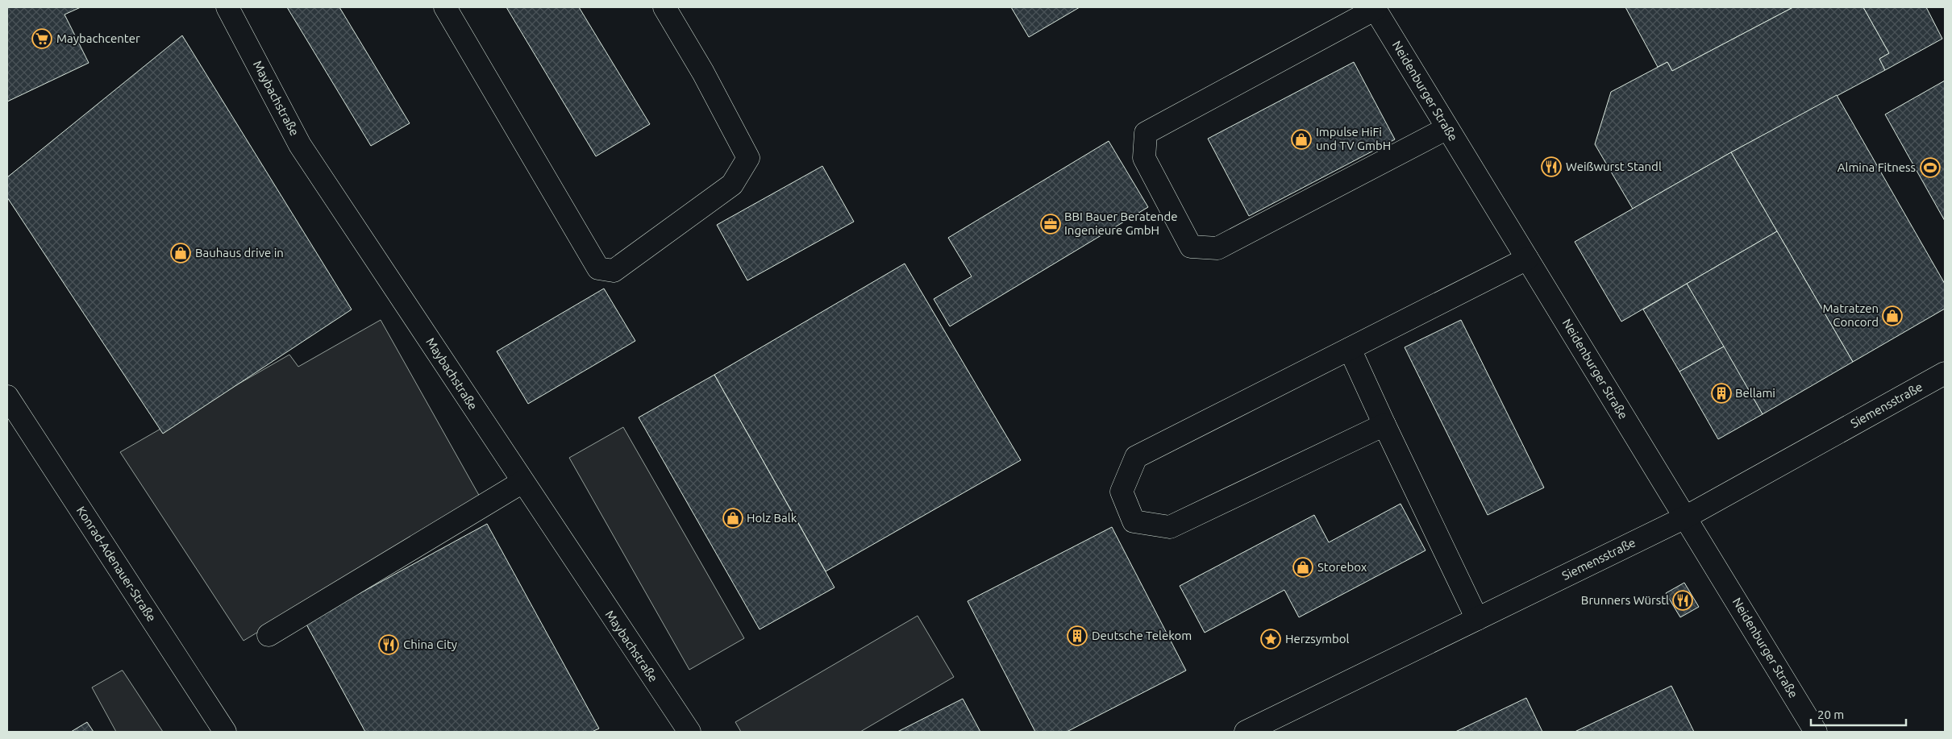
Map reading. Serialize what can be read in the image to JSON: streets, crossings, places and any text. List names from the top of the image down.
{
  "streets": {
    "street": [
      "Neidenburger Straße",
      "Maybachstraße",
      "Siemensstraße",
      "Konrad-Adenauer-Straße"
    ]
  },
  "crossings": [
    ["Neidenburger Straße", "Siemensstraße"]
  ],
  "places": {
    "supermarket": ["Maybachcenter"],
    "shop": [
      "Impulse HiFi und TV GmbH",
      "Bauhaus drive in",
      "Matratzen Concord",
      "Holz Balk",
      "Storebox"
    ],
    "restaurant": ["Weißwurst Standl", "Brunners Würstl", "China City"],
    "sports": ["Almina Fitness"],
    "office": ["BBI Bauer Beratende Ingenieure GmbH"],
    "building": ["Bellami", "Deutsche Telekom"],
    "place": ["Herzsymbol"]
  },
  "scale_bar": "20 m"
}
